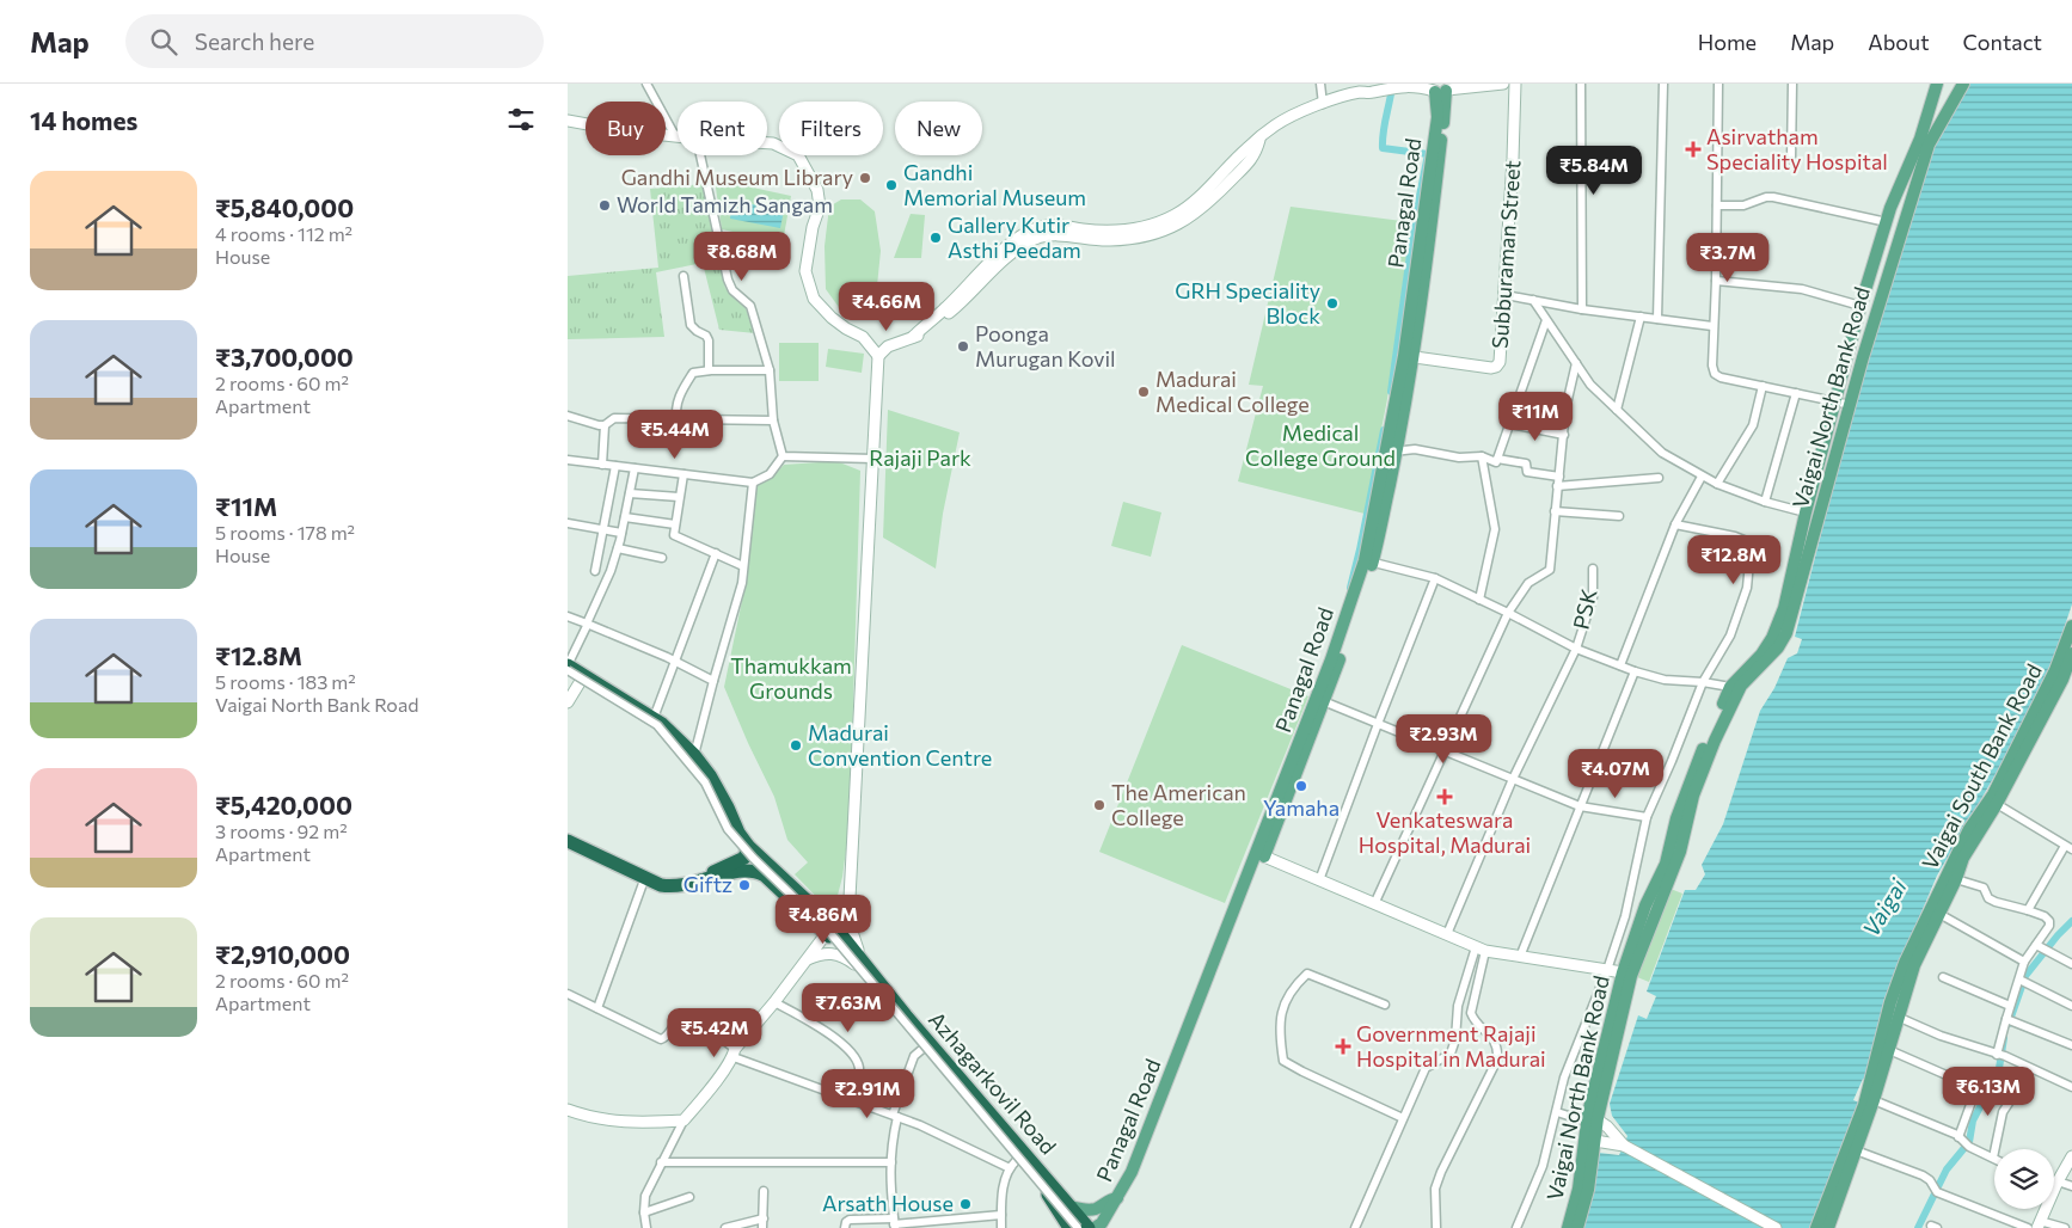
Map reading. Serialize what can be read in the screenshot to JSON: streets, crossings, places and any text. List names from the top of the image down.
{
  "streets": {
    "highway": ["Azhagarkovil Road"],
    "main road": ["Panagal Road", "Vaigai North Bank Road", "Vaigai South Bank Road"],
    "street": ["Subburaman Street", "PSK"]
  },
  "crossings": [
    ["Panagal Road", "Subburaman Street"]
  ],
  "water": ["Vaigai"],
  "parks": ["Medical College Ground", "Rajaji Park", "Thamukkam Grounds"],
  "places": {
    "health": ["Asirvatham Speciality Hospital", "Venkateswara Hospital, Madurai", "Government Rajaji Hospital in Madurai"],
    "other": [
      "Gandhi Museum Library",
      "Gandhi Memorial Museum",
      "World Tamizh Sangam",
      "Gallery Kutir Asthi Peedam",
      "GRH Speciality Block",
      "Poonga Murugan Kovil",
      "Madurai Medical College",
      "Madurai Convention Centre",
      "Yamaha",
      "The American College",
      "Giftz",
      "Arsath House"
    ]
  },
  "page": {
    "header": "Map",
    "search": "Search here",
    "nav": [
      "Home",
      "Map",
      "About",
      "Contact"
    ],
    "heading": "14 homes",
    "chip": [
      "Buy",
      "Rent",
      "Filters",
      "New"
    ],
    "price": [
      "₹5.84M",
      "₹8.68M",
      "₹3.7M",
      "₹4.66M",
      "₹11M",
      "₹5.44M",
      "₹12.8M",
      "₹2.93M",
      "₹4.07M",
      "₹4.86M",
      "₹7.63M",
      "₹5.42M",
      "₹6.13M",
      "₹2.91M"
    ],
    "list": [
      {
        "name": "₹5,840,000",
        "note": "4 rooms · 112 m² · House"
      },
      {
        "name": "₹3,700,000",
        "note": "2 rooms · 60 m² · Apartment"
      },
      {
        "name": "₹11M",
        "note": "5 rooms · 178 m² · House"
      },
      {
        "name": "₹12.8M",
        "note": "5 rooms · 183 m² · Vaigai North Bank Road"
      },
      {
        "name": "₹5,420,000",
        "note": "3 rooms · 92 m² · Apartment"
      },
      {
        "name": "₹2,910,000",
        "note": "2 rooms · 60 m² · Apartment"
      }
    ]
  }
}
